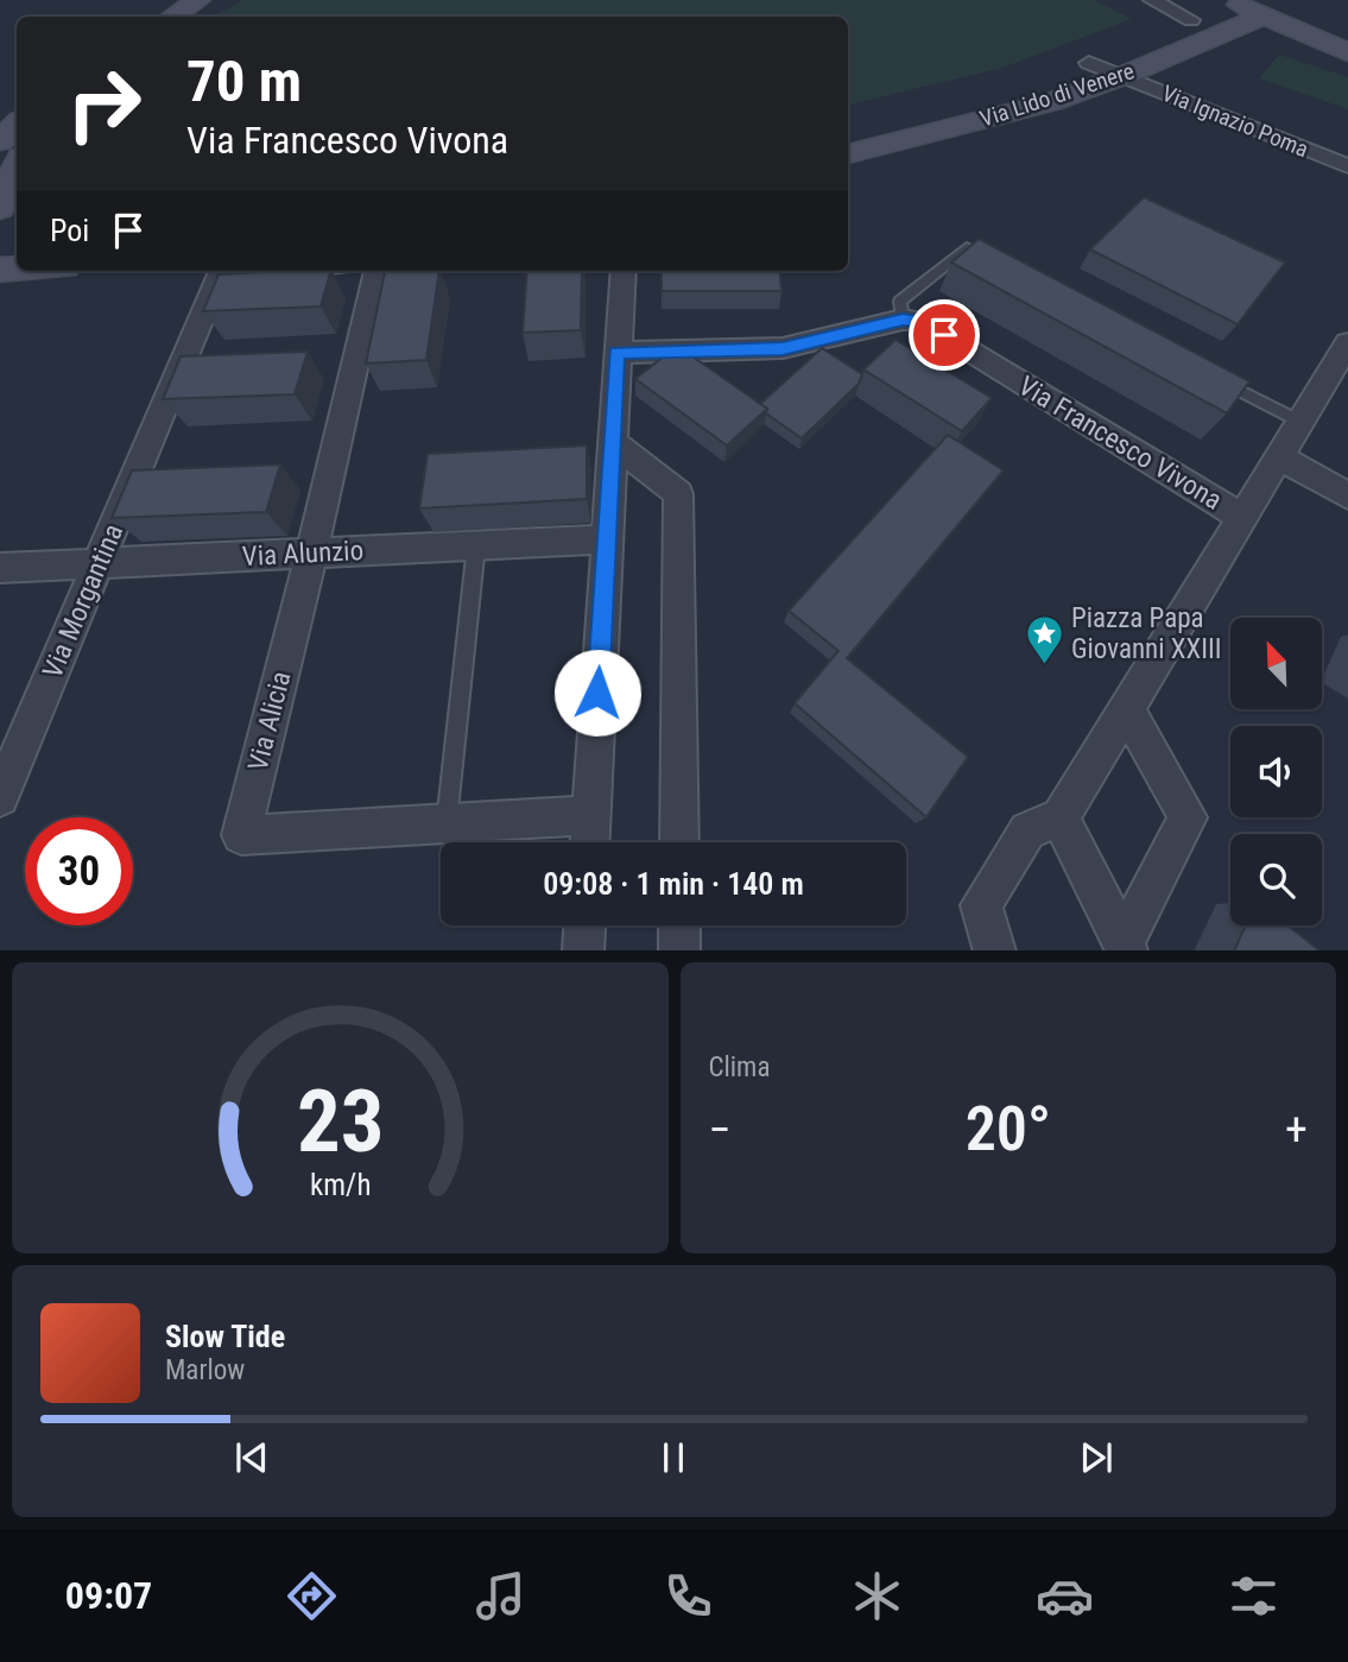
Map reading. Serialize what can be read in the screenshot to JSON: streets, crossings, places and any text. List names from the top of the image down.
{
  "streets": {
    "street": [
      "Via Lido di Venere",
      "Via Ignazio Poma",
      "Via Francesco Vivona",
      "Via Alunzio",
      "Via Morgantina",
      "Via Alicia"
    ]
  },
  "crossings": [
    ["Via Lido di Venere", "Via Ignazio Poma"],
    ["Via Alunzio", "Via Morgantina"],
    ["Via Alunzio", "Via Alicia"]
  ],
  "places": {
    "place": ["Piazza Papa Giovanni XXIII"]
  },
  "north": "top left",
  "page": {
    "turn": ["70 m", "Via Francesco Vivona"],
    "then": "Poi",
    "limit": "30",
    "trip": "09:08 · 1 min · 140 m",
    "tile": "Clima",
    "heat": ["−", "20°", "+"],
    "song": ["Slow Tide", "Marlow"],
    "tabs": "09:07",
    "gauge": ["23", "km/h"]
  }
}
